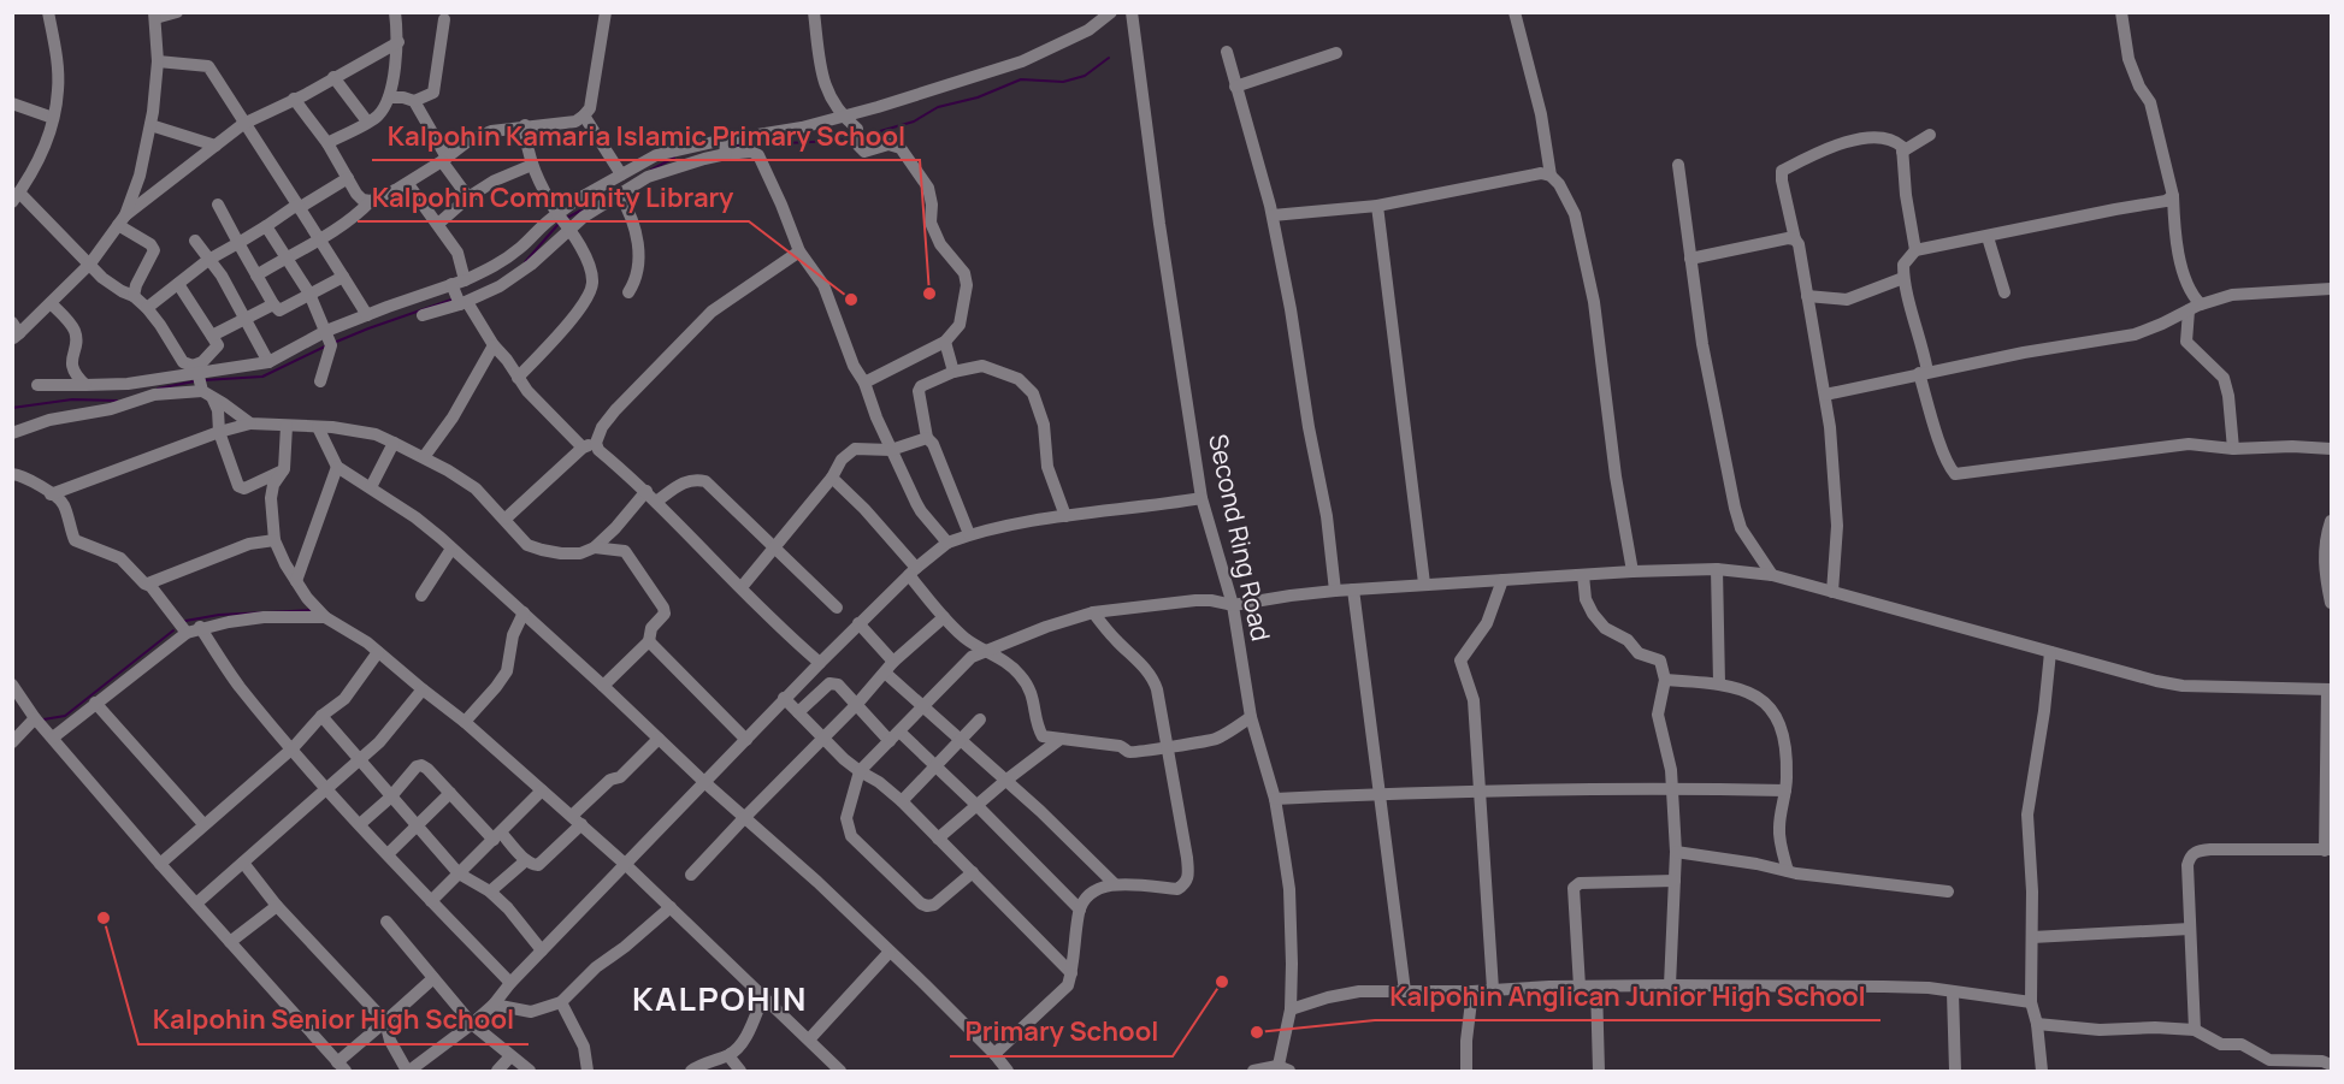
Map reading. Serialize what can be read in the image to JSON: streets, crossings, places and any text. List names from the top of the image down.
{
  "streets": {
    "street": ["Second Ring Road"]
  },
  "districts": ["KALPOHIN"],
  "places": [
    "Kalpohin Kamaria Islamic Primary School",
    "Kalpohin Community Library",
    "Kalpohin Senior High School",
    "Primary School",
    "Kalpohin Anglican Junior High School"
  ]
}
